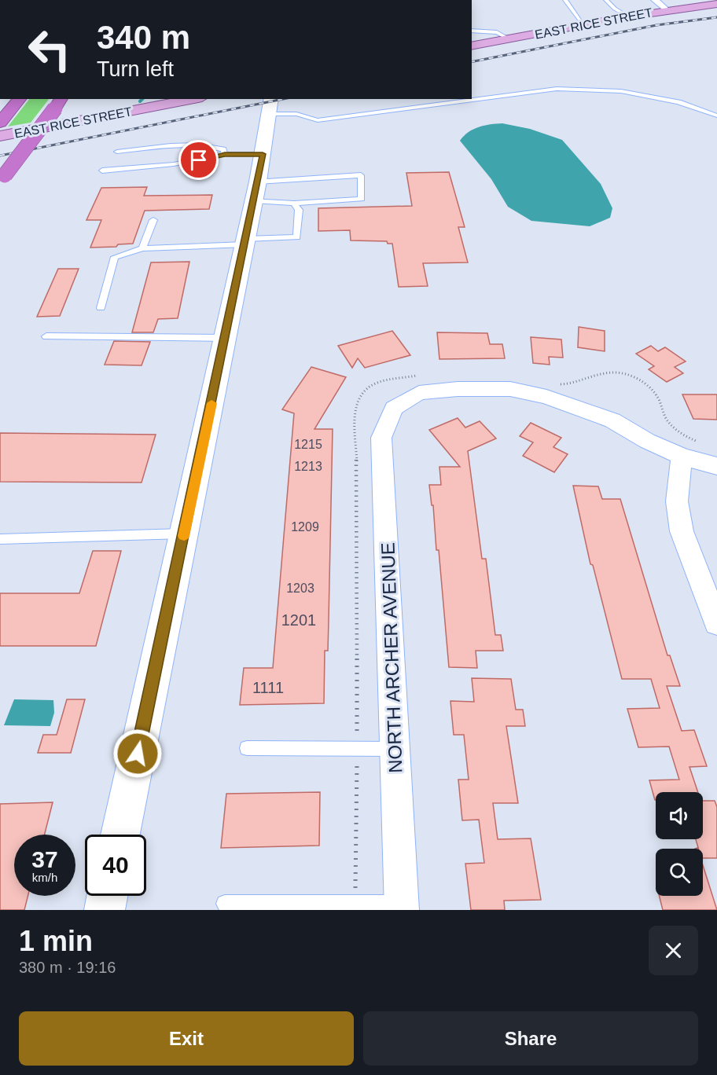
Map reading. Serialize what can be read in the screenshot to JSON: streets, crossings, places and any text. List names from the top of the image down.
{
  "streets": {
    "main road": ["EAST RICE STREET"],
    "street": ["NORTH ARCHER AVENUE"]
  },
  "house_numbers": [
    "1215",
    "1213",
    "1209",
    "1203",
    "1201",
    "1111"
  ],
  "page": {
    "turn": ["340 m", "Turn left"],
    "speed": "37 km/h",
    "limit": "40",
    "heading": ["1 min", "380 m · 19:16"],
    "buttons": ["Exit", "Share"]
  }
}
